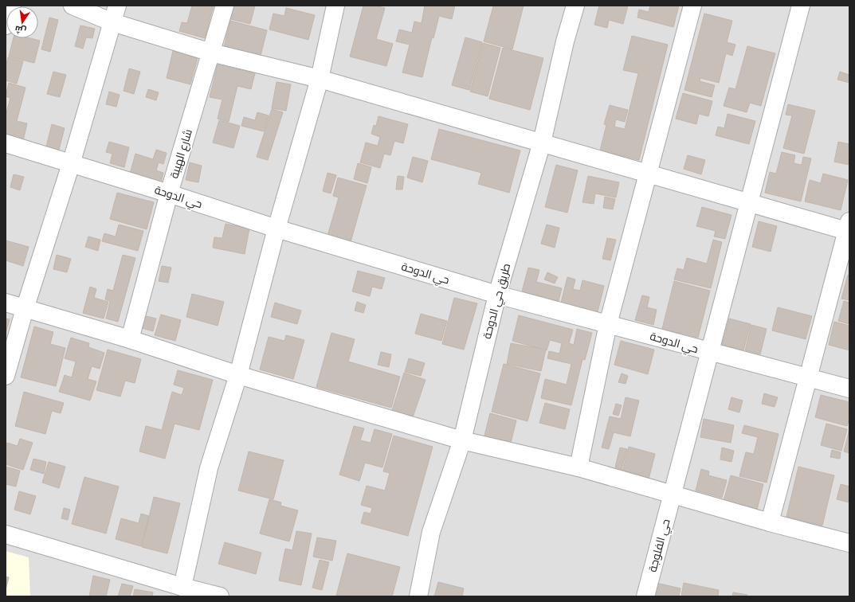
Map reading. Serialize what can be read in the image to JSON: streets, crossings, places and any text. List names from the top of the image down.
{
  "streets": {
    "street": [
      "شارع الهيبة",
      "حي الدوحة",
      "طريق حي الدوحة",
      "حي الفلوجة"
    ]
  },
  "crossings": [
    ["شارع الهيبة", "حي الدوحة"],
    ["حي الدوحة", "طريق حي الدوحة"],
    ["حي الدوحة", "حي الفلوجة"]
  ],
  "north": "bottom"
}
